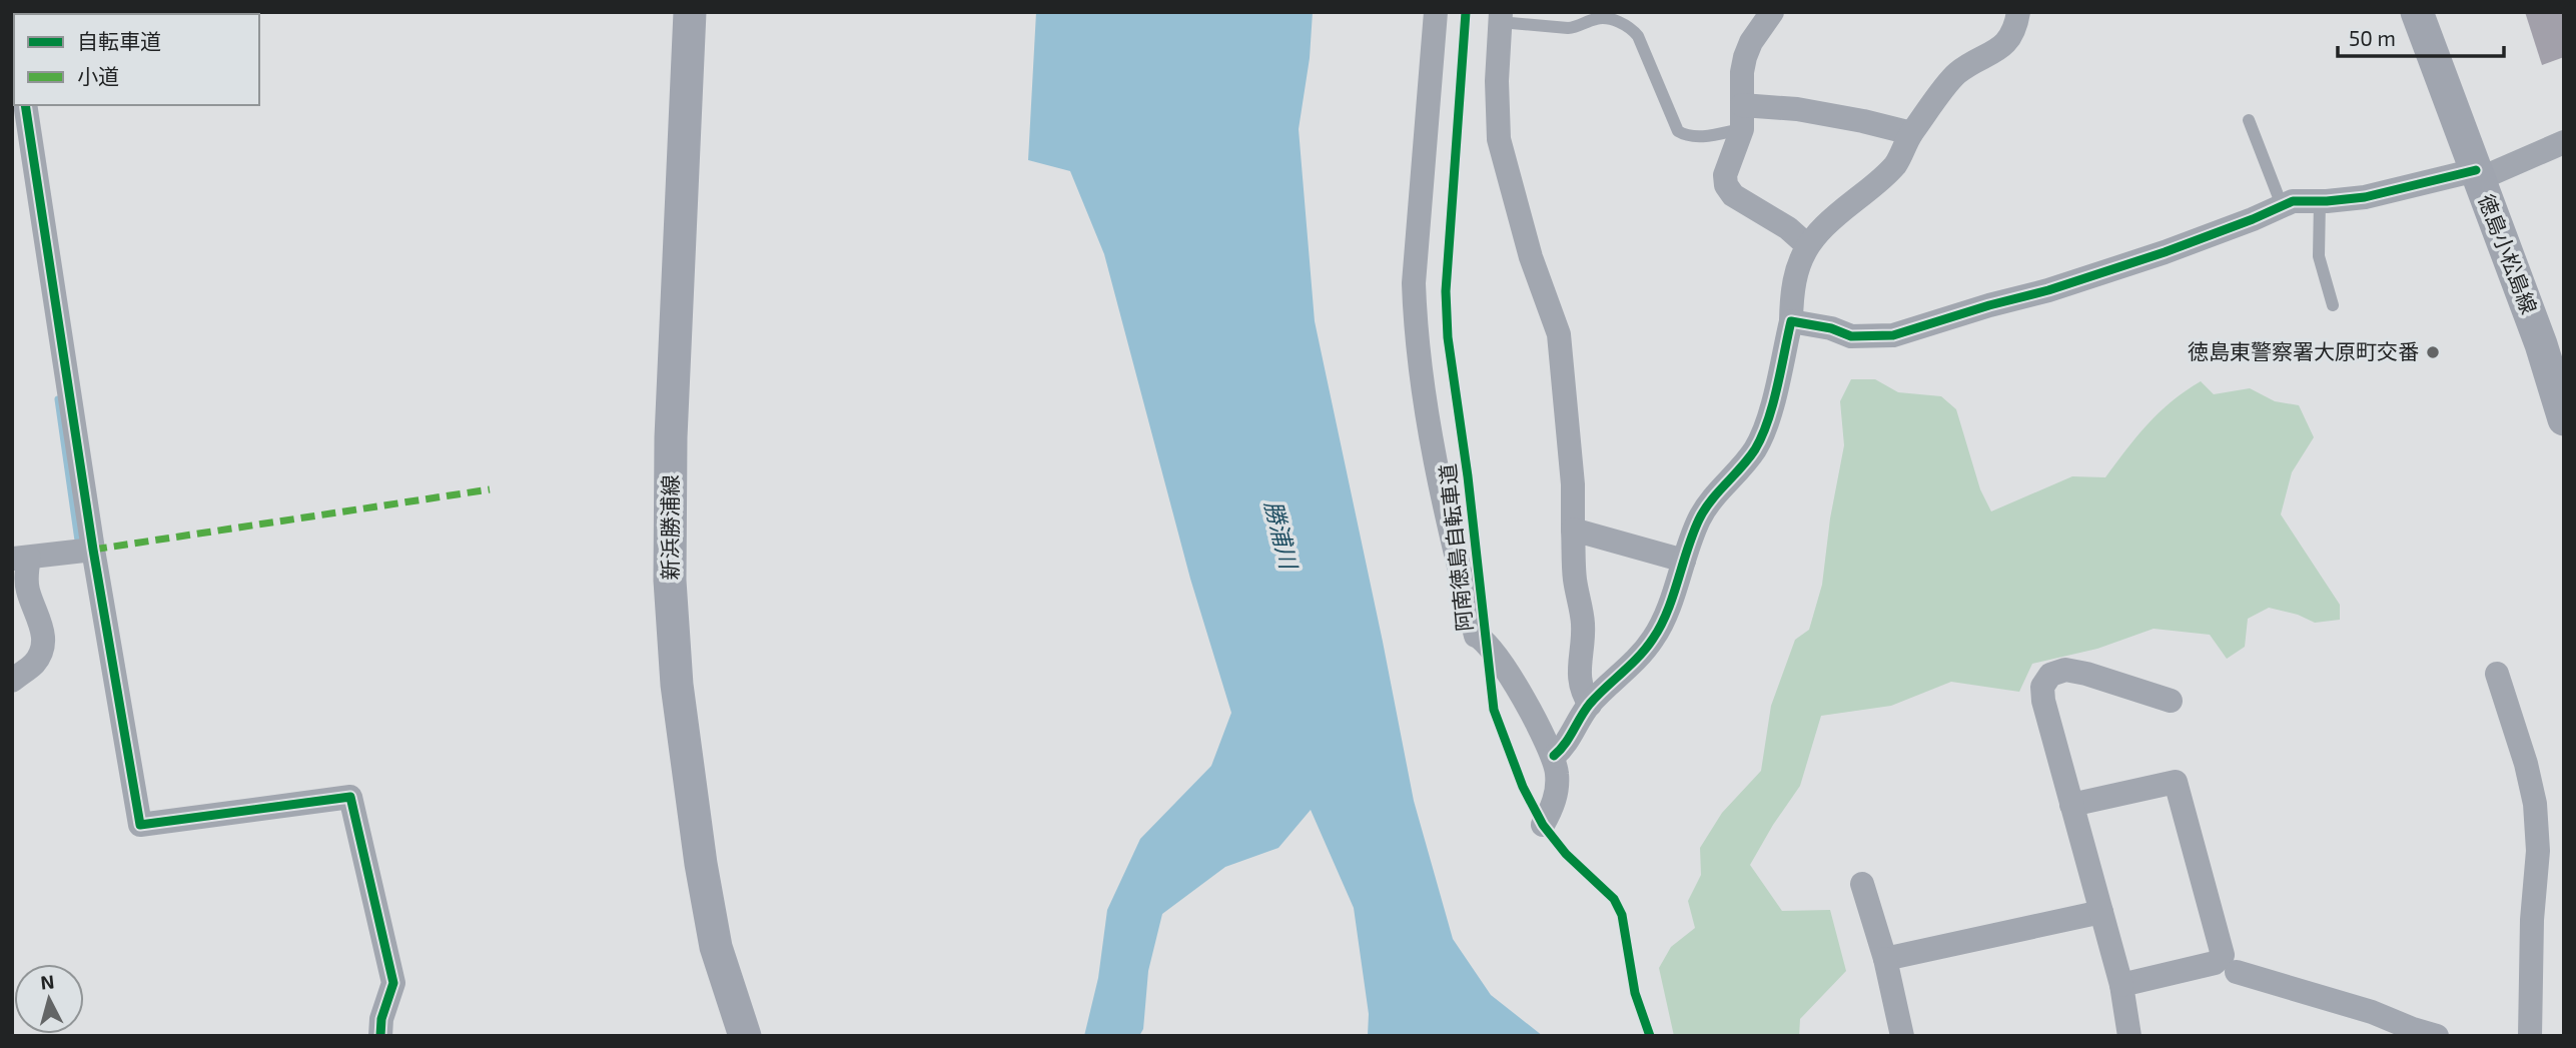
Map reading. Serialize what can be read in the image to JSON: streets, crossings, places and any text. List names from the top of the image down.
{
  "streets": {
    "main road": ["徳島小松島線", "新浜勝浦線"],
    "cycle path": ["阿南徳島自転車道"]
  },
  "water": ["勝浦川"],
  "places": ["徳島東警察署大原町交番"],
  "legend": ["自転車道", "小道"],
  "scale_bar": "50 m",
  "north": "top"
}
